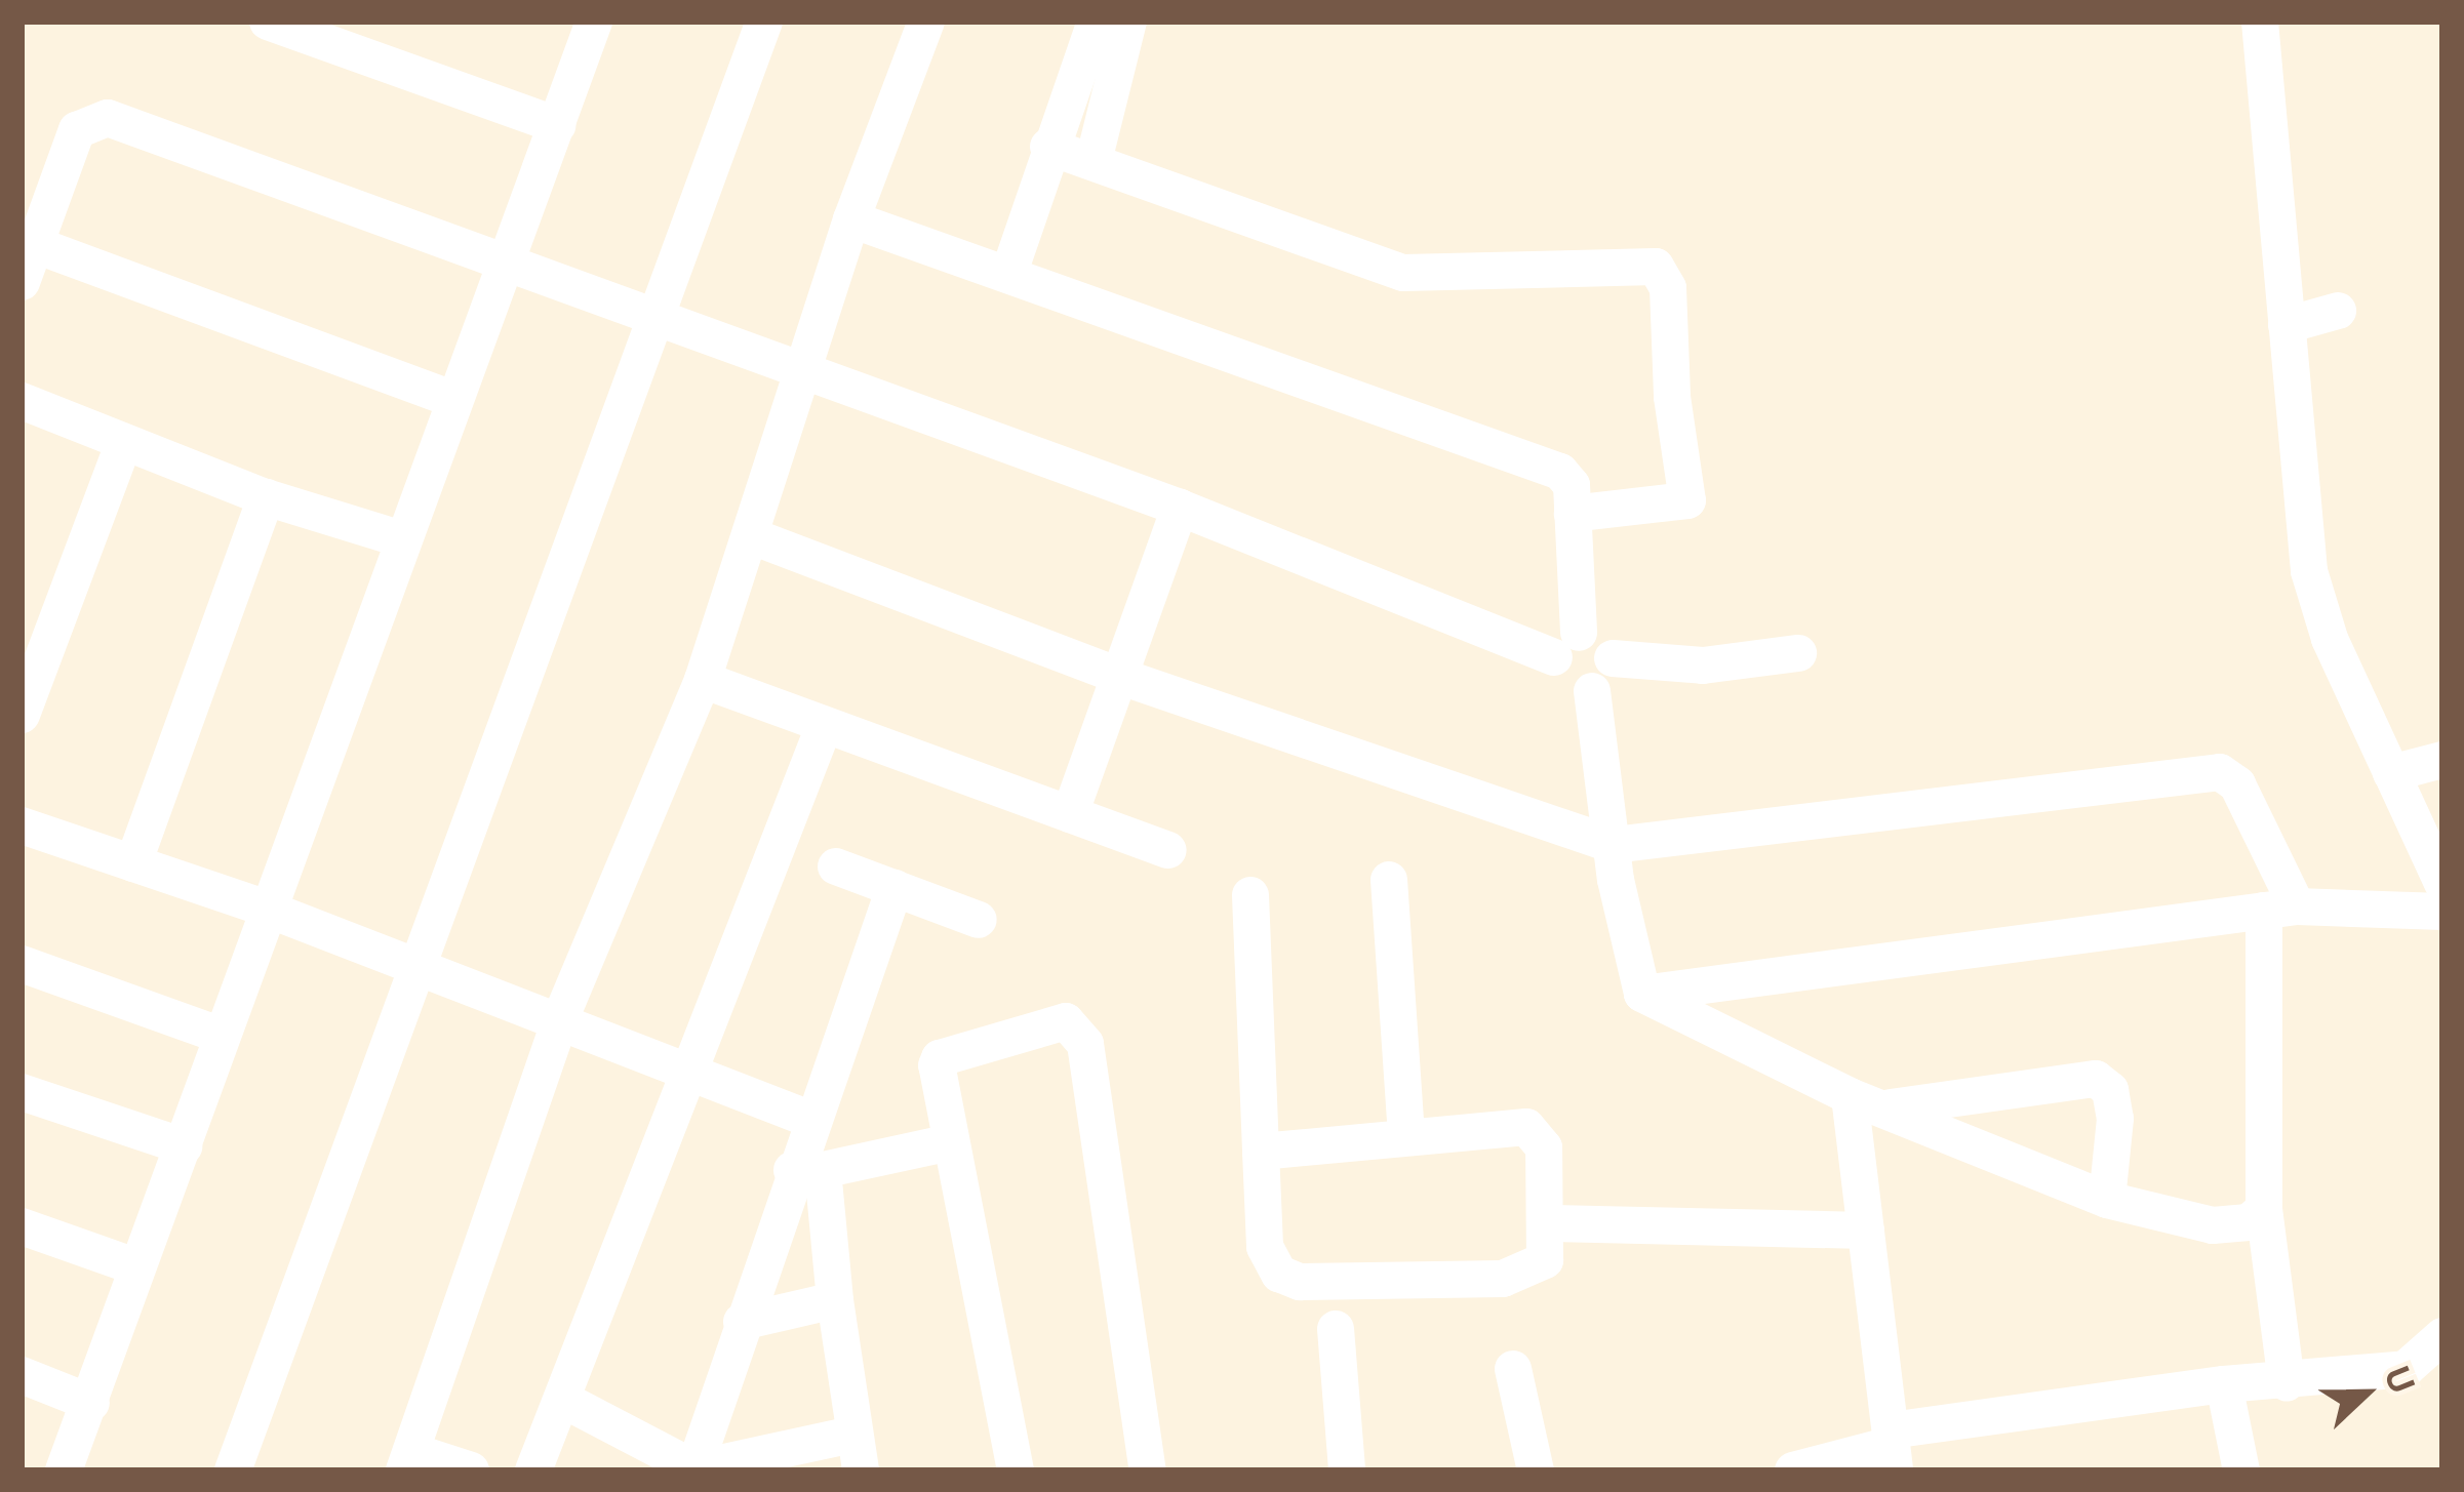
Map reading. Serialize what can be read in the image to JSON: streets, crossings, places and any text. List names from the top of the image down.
{
  "north": "right"
}
